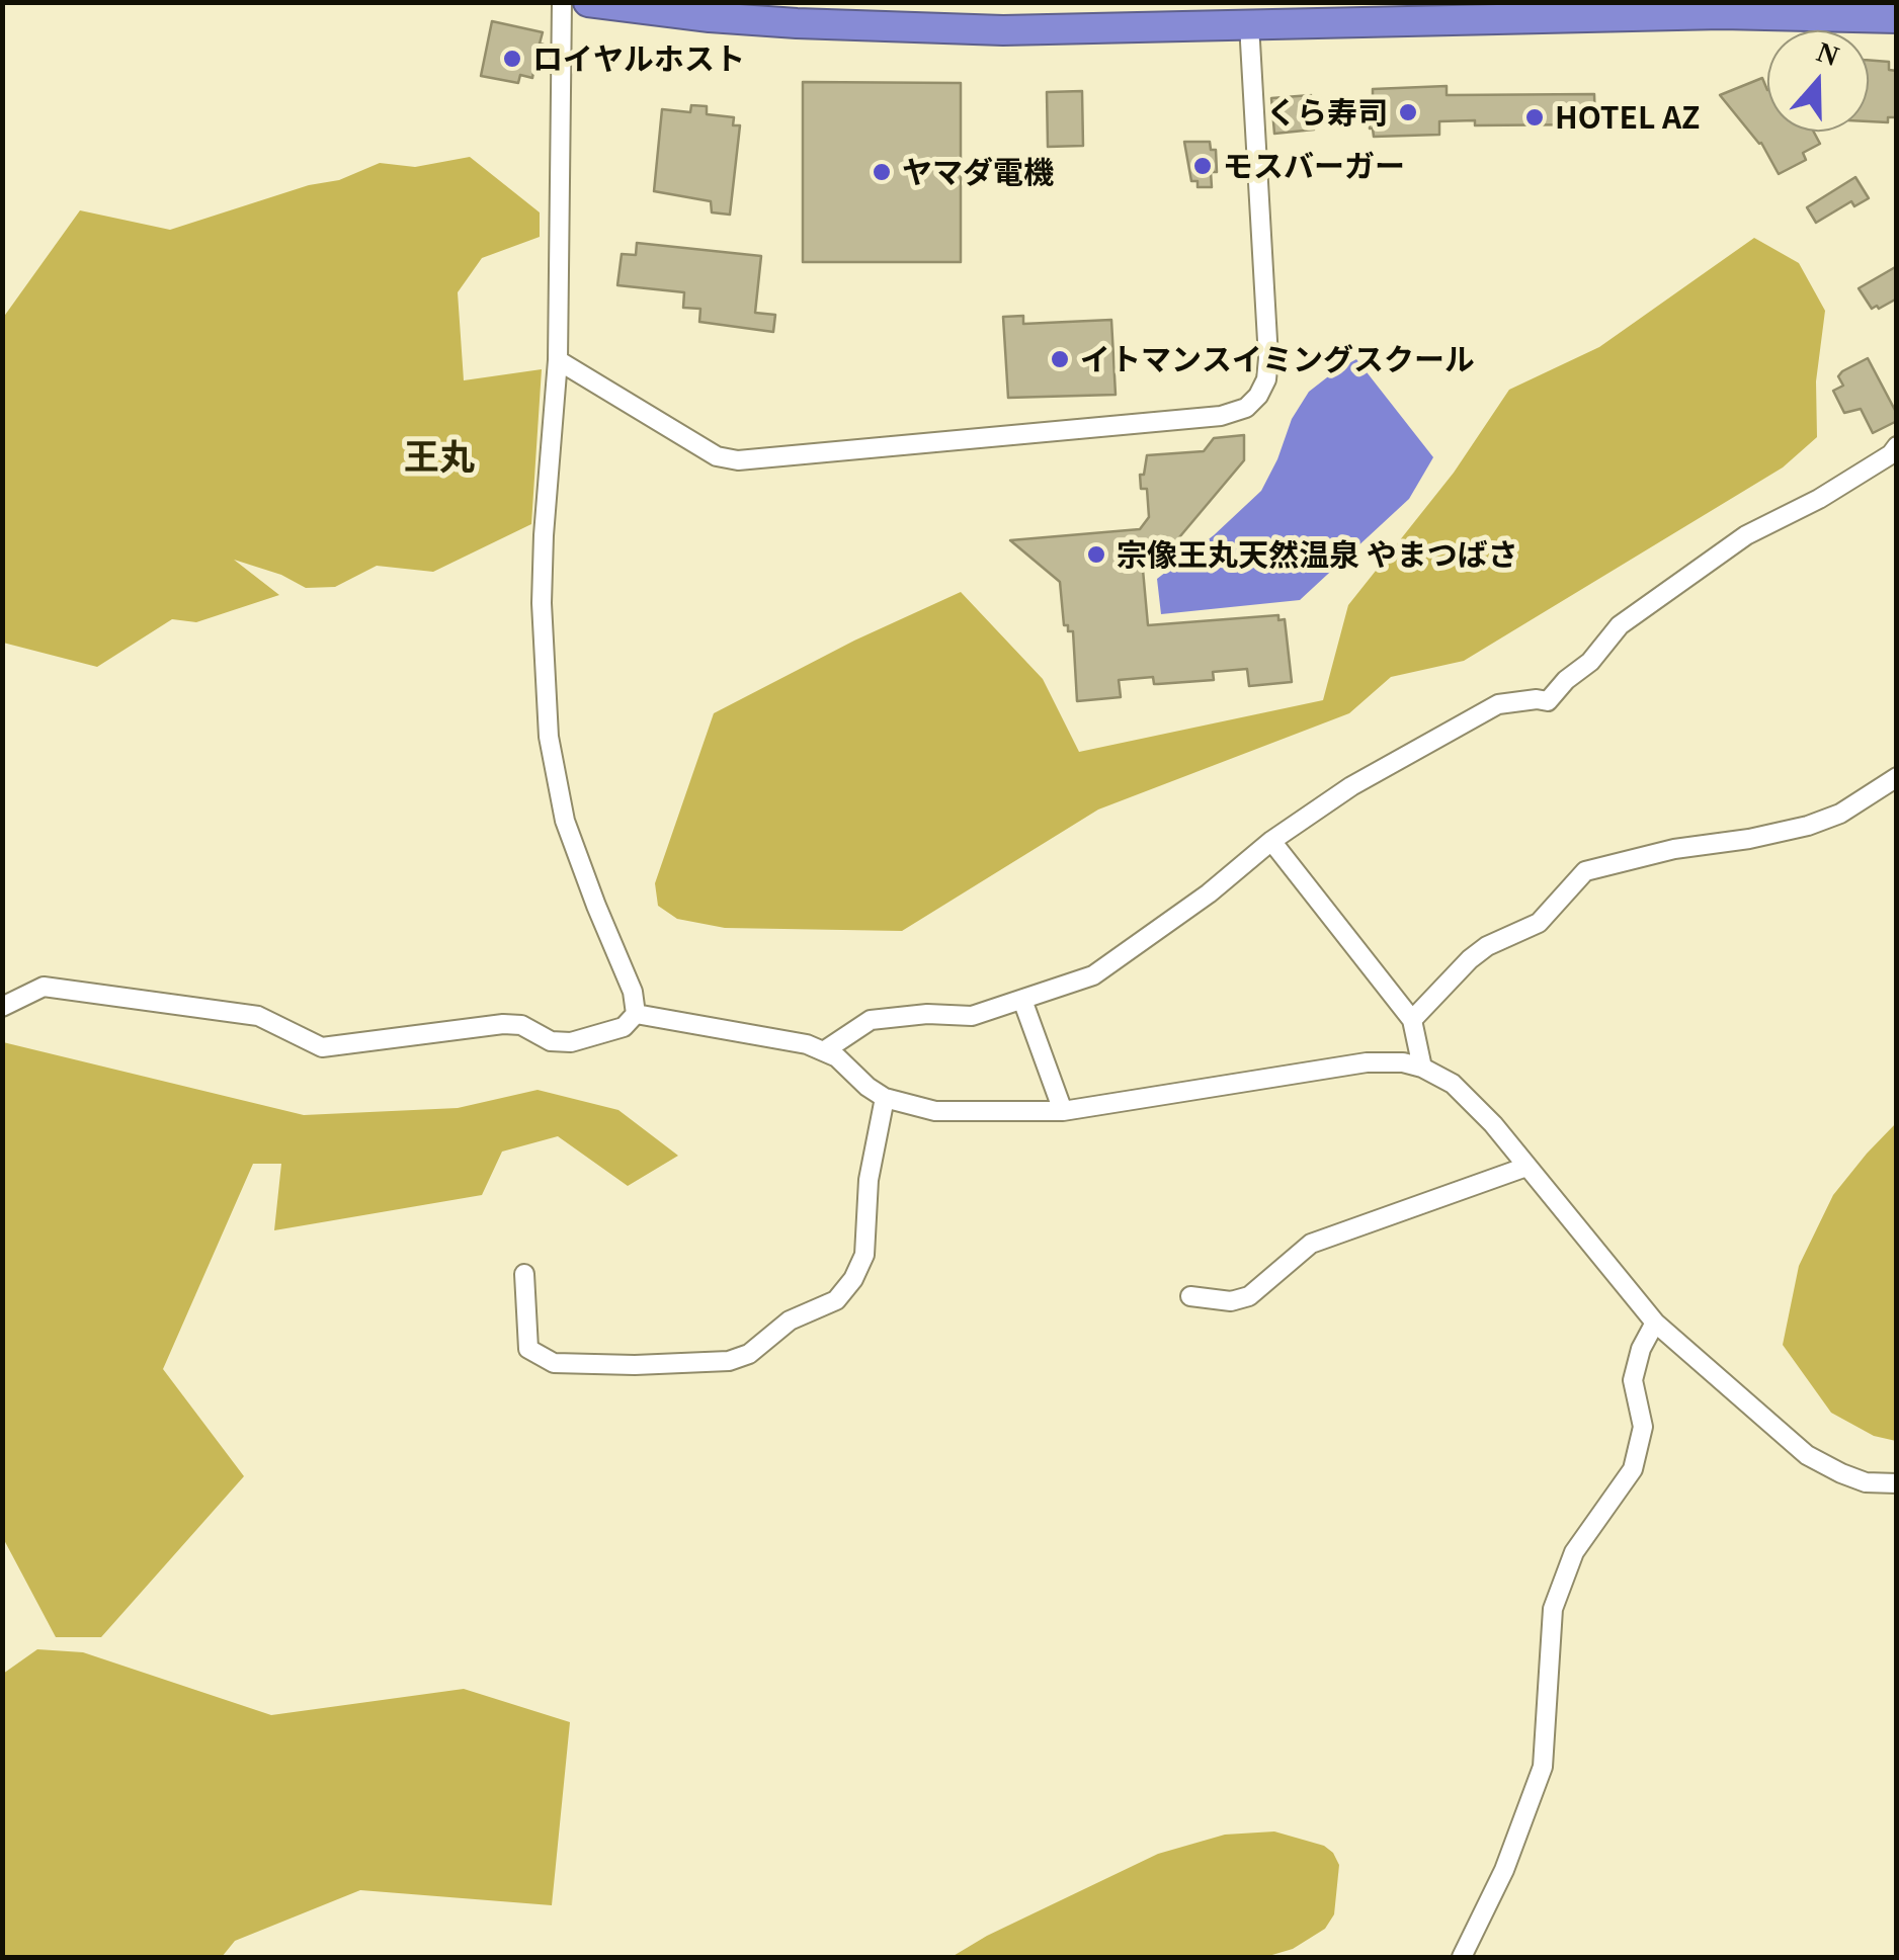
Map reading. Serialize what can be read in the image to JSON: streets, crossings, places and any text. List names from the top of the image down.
{
  "districts": ["王丸"],
  "places": [
    "ロイヤルホスト",
    "くら寿司",
    "HOTEL AZ",
    "モスバーガー",
    "ヤマダ電機",
    "イトマンスイミングスクール",
    "宗像王丸天然温泉 やまつばさ"
  ],
  "north": "top"
}
